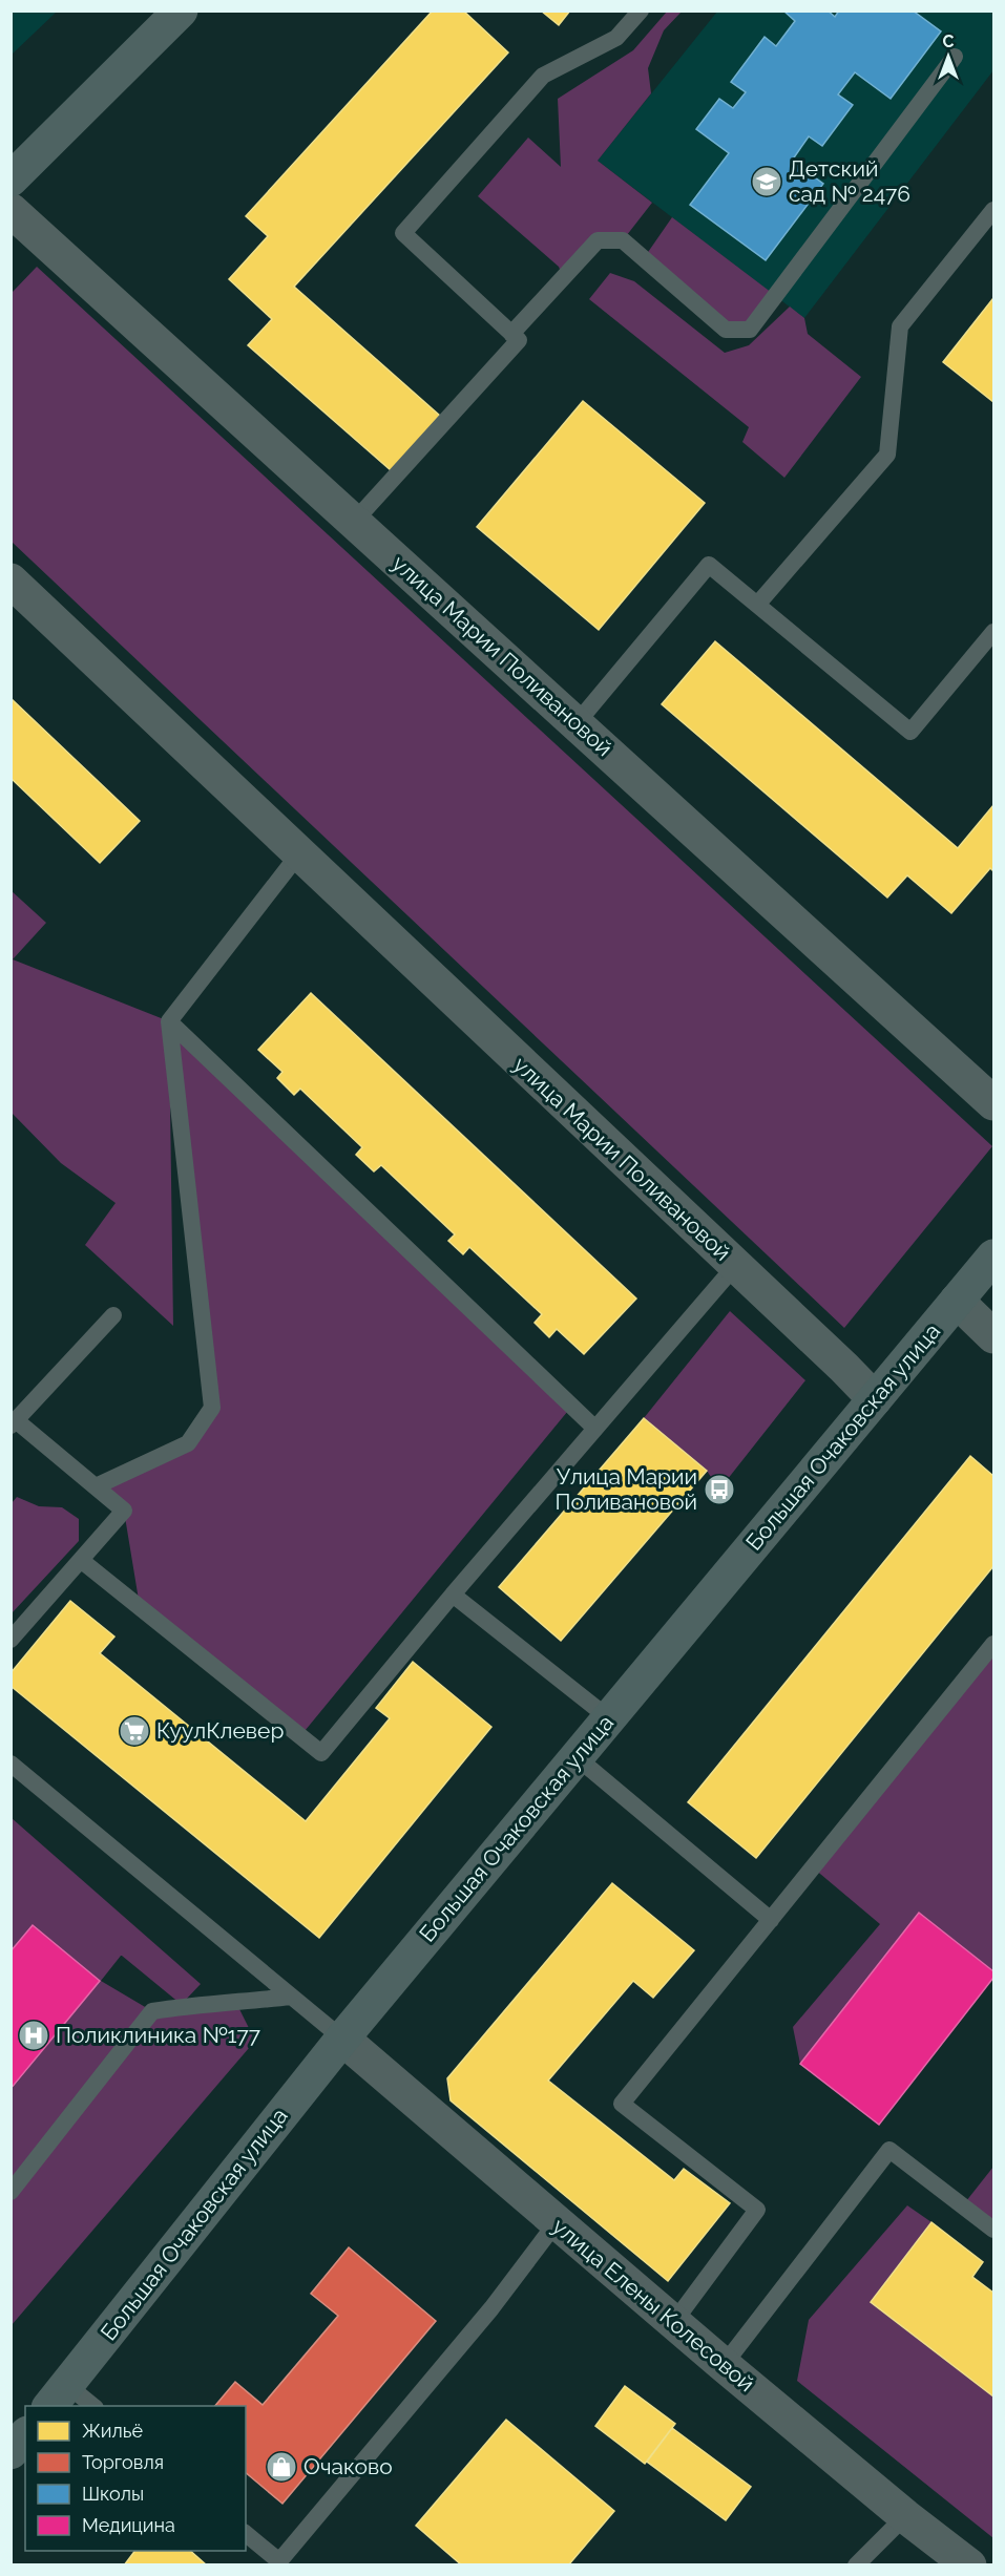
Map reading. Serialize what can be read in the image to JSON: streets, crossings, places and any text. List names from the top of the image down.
{
  "streets": {
    "street": ["улица Марии Поливановой", "Большая Очаковская улица", "улица Елены Колесовой"]
  },
  "crossings": [
    ["улица Марии Поливановой", "Большая Очаковская улица"],
    ["Большая Очаковская улица", "улица Елены Колесовой"]
  ],
  "places": {
    "school or university": ["Детский сад № 2476"],
    "bus stop": ["Улица Марии Поливановой"],
    "supermarket": ["КуулКлевер"],
    "hospital": ["Поликлиника №177"],
    "shop": ["Очаково"]
  },
  "legend": [
    "Жильё",
    "Торговля",
    "Школы",
    "Медицина"
  ],
  "north": "top"
}
